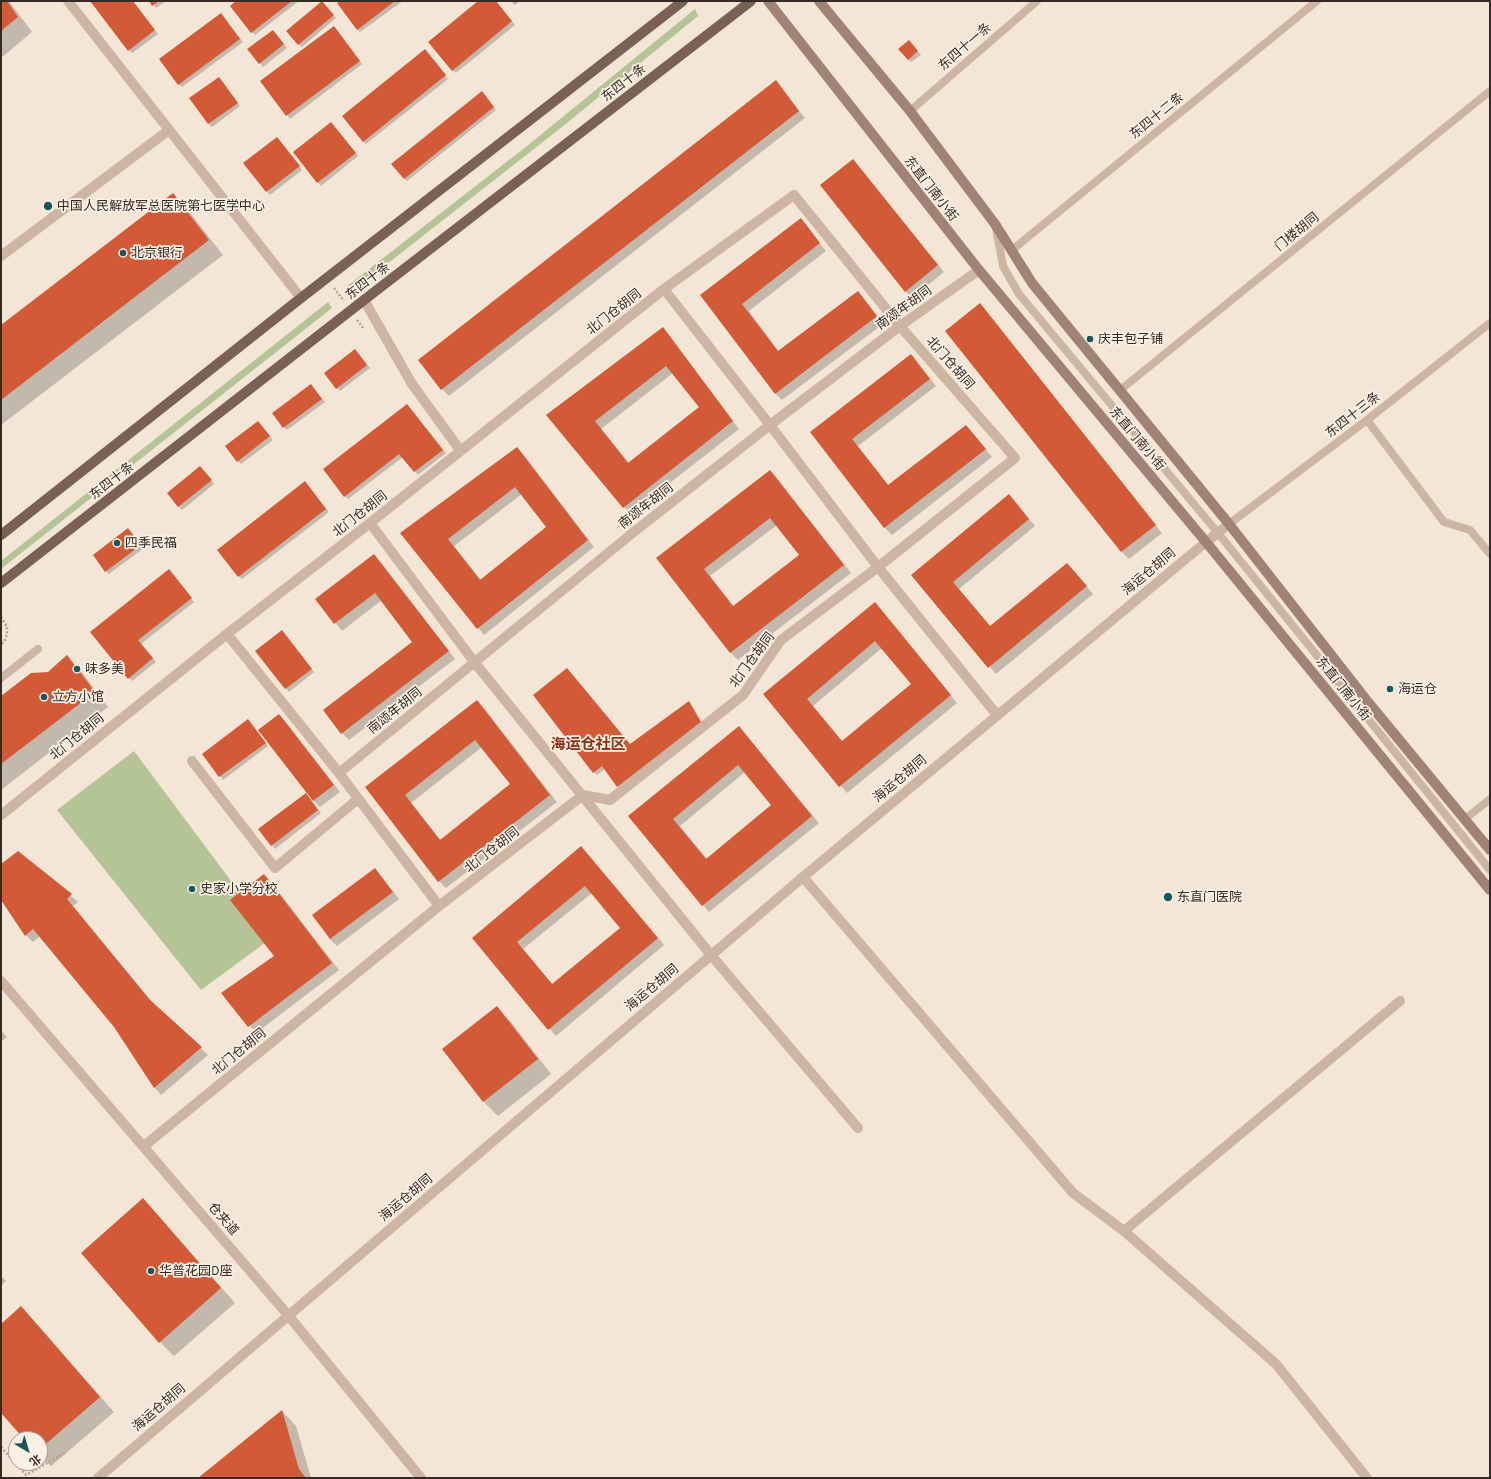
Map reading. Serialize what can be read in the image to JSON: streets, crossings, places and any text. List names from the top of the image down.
{
  "streets": {
    "main road": ["东四十条", "东直门南小街"],
    "street": [
      "南颂年胡同",
      "北门仓胡同",
      "海运仓胡同",
      "仓夹道"
    ],
    "lane": [
      "东四十一条",
      "东四十二条",
      "门楼胡同",
      "东四十三条"
    ]
  },
  "crossings": [
    ["东四十一条", "东直门南小街"],
    ["东四十二条", "东直门南小街"],
    ["东直门南小街", "门楼胡同"],
    ["东直门南小街", "南颂年胡同"],
    ["东直门南小街", "东四十三条"],
    ["东直门南小街", "海运仓胡同"],
    ["南颂年胡同", "北门仓胡同"],
    ["北门仓胡同", "仓夹道"],
    ["东四十三条", "海运仓胡同"],
    ["海运仓胡同", "仓夹道"]
  ],
  "districts": ["海运仓社区"],
  "places": [
    "中国人民解放军总医院第七医学中心",
    "北京银行",
    "庆丰包子铺",
    "四季民福",
    "味多美",
    "海运仓",
    "立方小馆",
    "史家小学分校",
    "东直门医院",
    "华普花园D座"
  ],
  "north": "bottom right"
}
